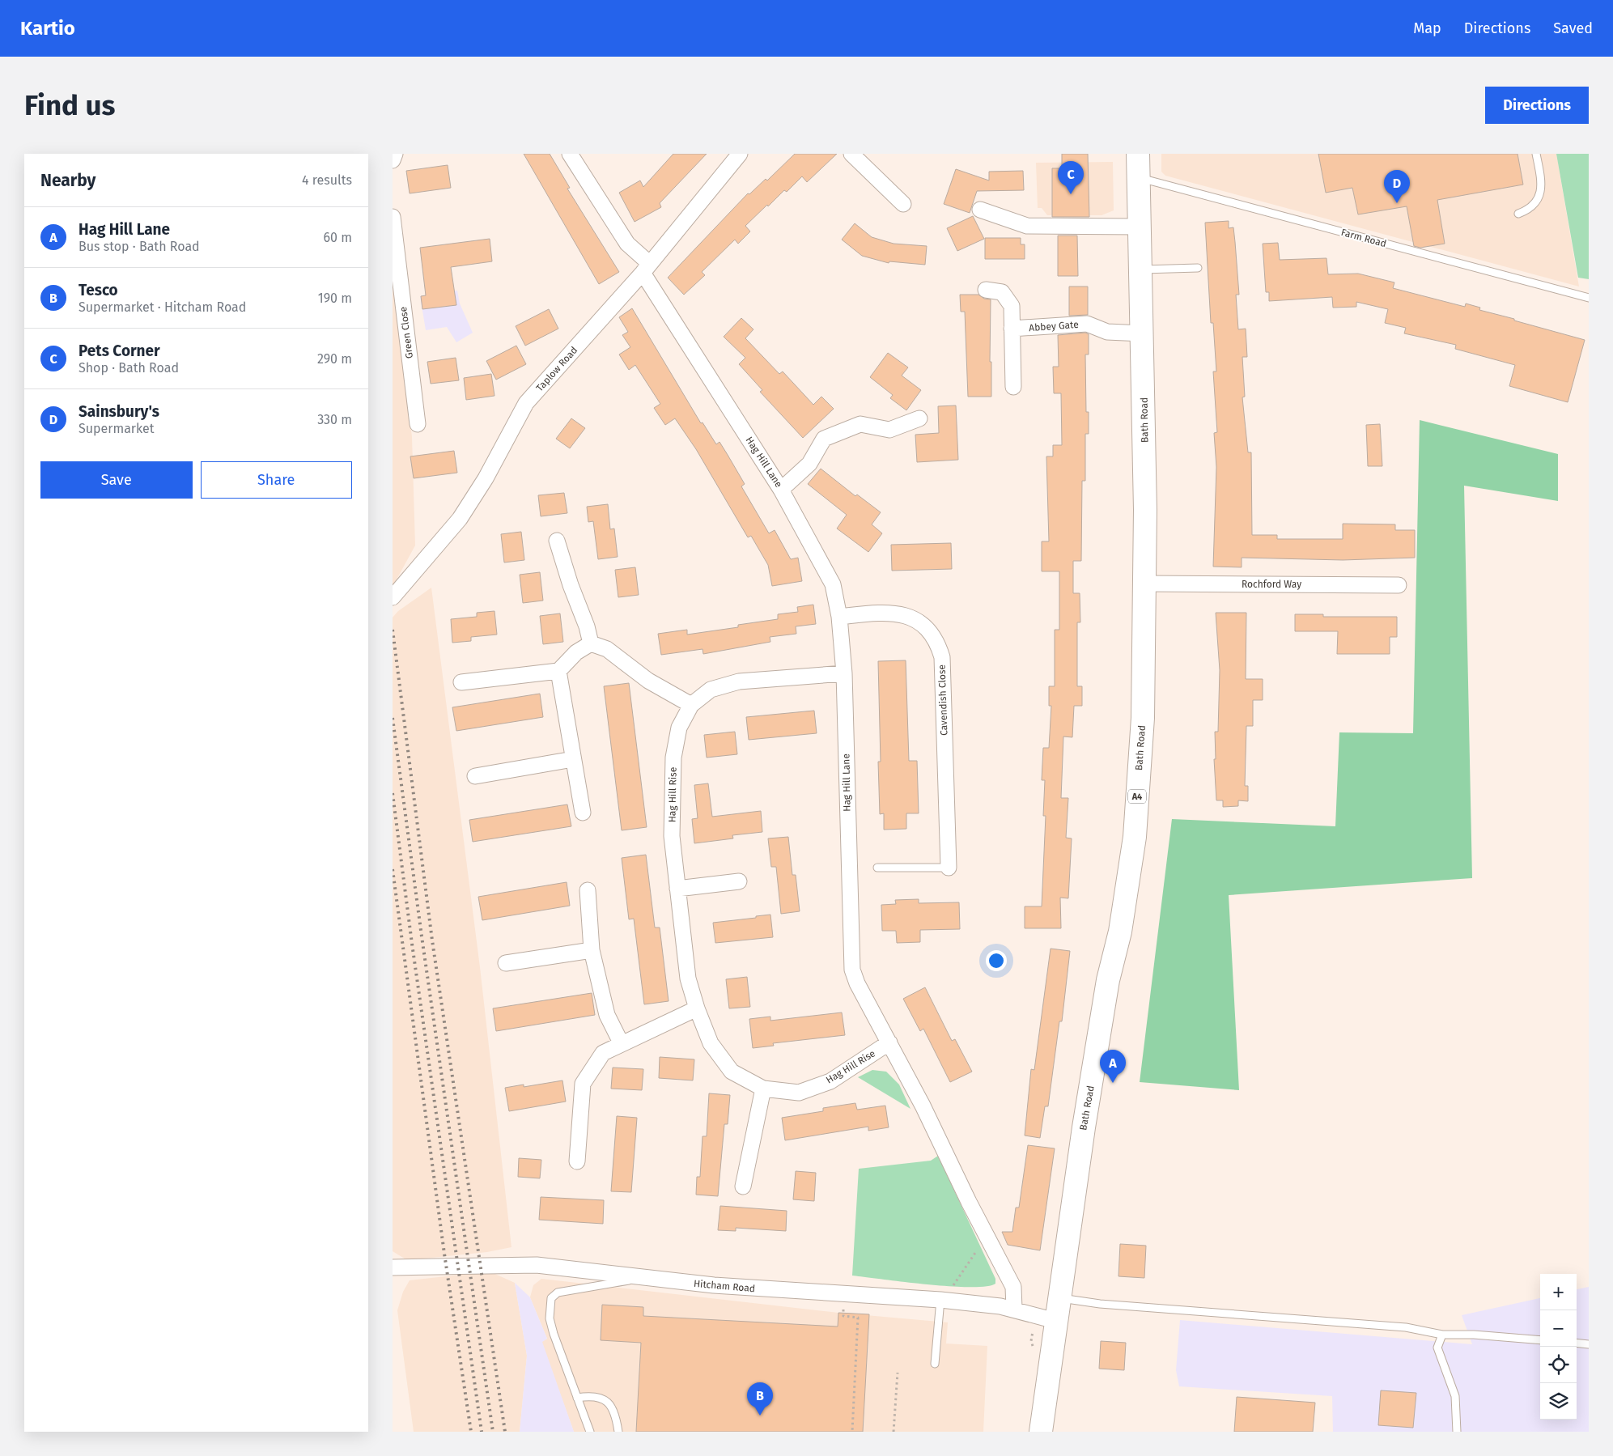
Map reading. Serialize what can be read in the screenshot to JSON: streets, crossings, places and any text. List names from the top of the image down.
{
  "streets": {
    "main road": ["Bath Road", "A4"],
    "street": [
      "Abbey Gate",
      "Green Close",
      "Taplow Road",
      "Hag Hill Lane",
      "Rochford Way",
      "Cavendish Close",
      "Hag Hill Rise",
      "Hitcham Road"
    ],
    "lane": ["Farm Road"]
  },
  "crossings": [
    ["Farm Road", "Bath Road"],
    ["Abbey Gate", "Bath Road"],
    ["Taplow Road", "Hag Hill Lane"],
    ["Bath Road", "Rochford Way"],
    ["Bath Road", "Hitcham Road"],
    ["Hag Hill Lane", "Cavendish Close"],
    ["Hag Hill Lane", "Hag Hill Rise"],
    ["Hag Hill Lane", "Hitcham Road"]
  ],
  "page": {
    "header": "Kartio",
    "nav": ["Map", "Directions", "Saved"],
    "buttons": [
      "Directions",
      ["Save", "Share"]
    ],
    "title": "Find us",
    "heading": ["Nearby", "4 results"],
    "pins": [
      "C",
      "D",
      "A",
      "B"
    ],
    "list": [
      {
        "mark": "A",
        "name": "Hag Hill Lane",
        "note": "Bus stop · Bath Road",
        "value": "60 m"
      },
      {
        "mark": "B",
        "name": "Tesco",
        "note": "Supermarket · Hitcham Road",
        "value": "190 m"
      },
      {
        "mark": "C",
        "name": "Pets Corner",
        "note": "Shop · Bath Road",
        "value": "290 m"
      },
      {
        "mark": "D",
        "name": "Sainsbury's",
        "note": "Supermarket",
        "value": "330 m"
      }
    ],
    "map_buttons": ["+", "−"]
  }
}
